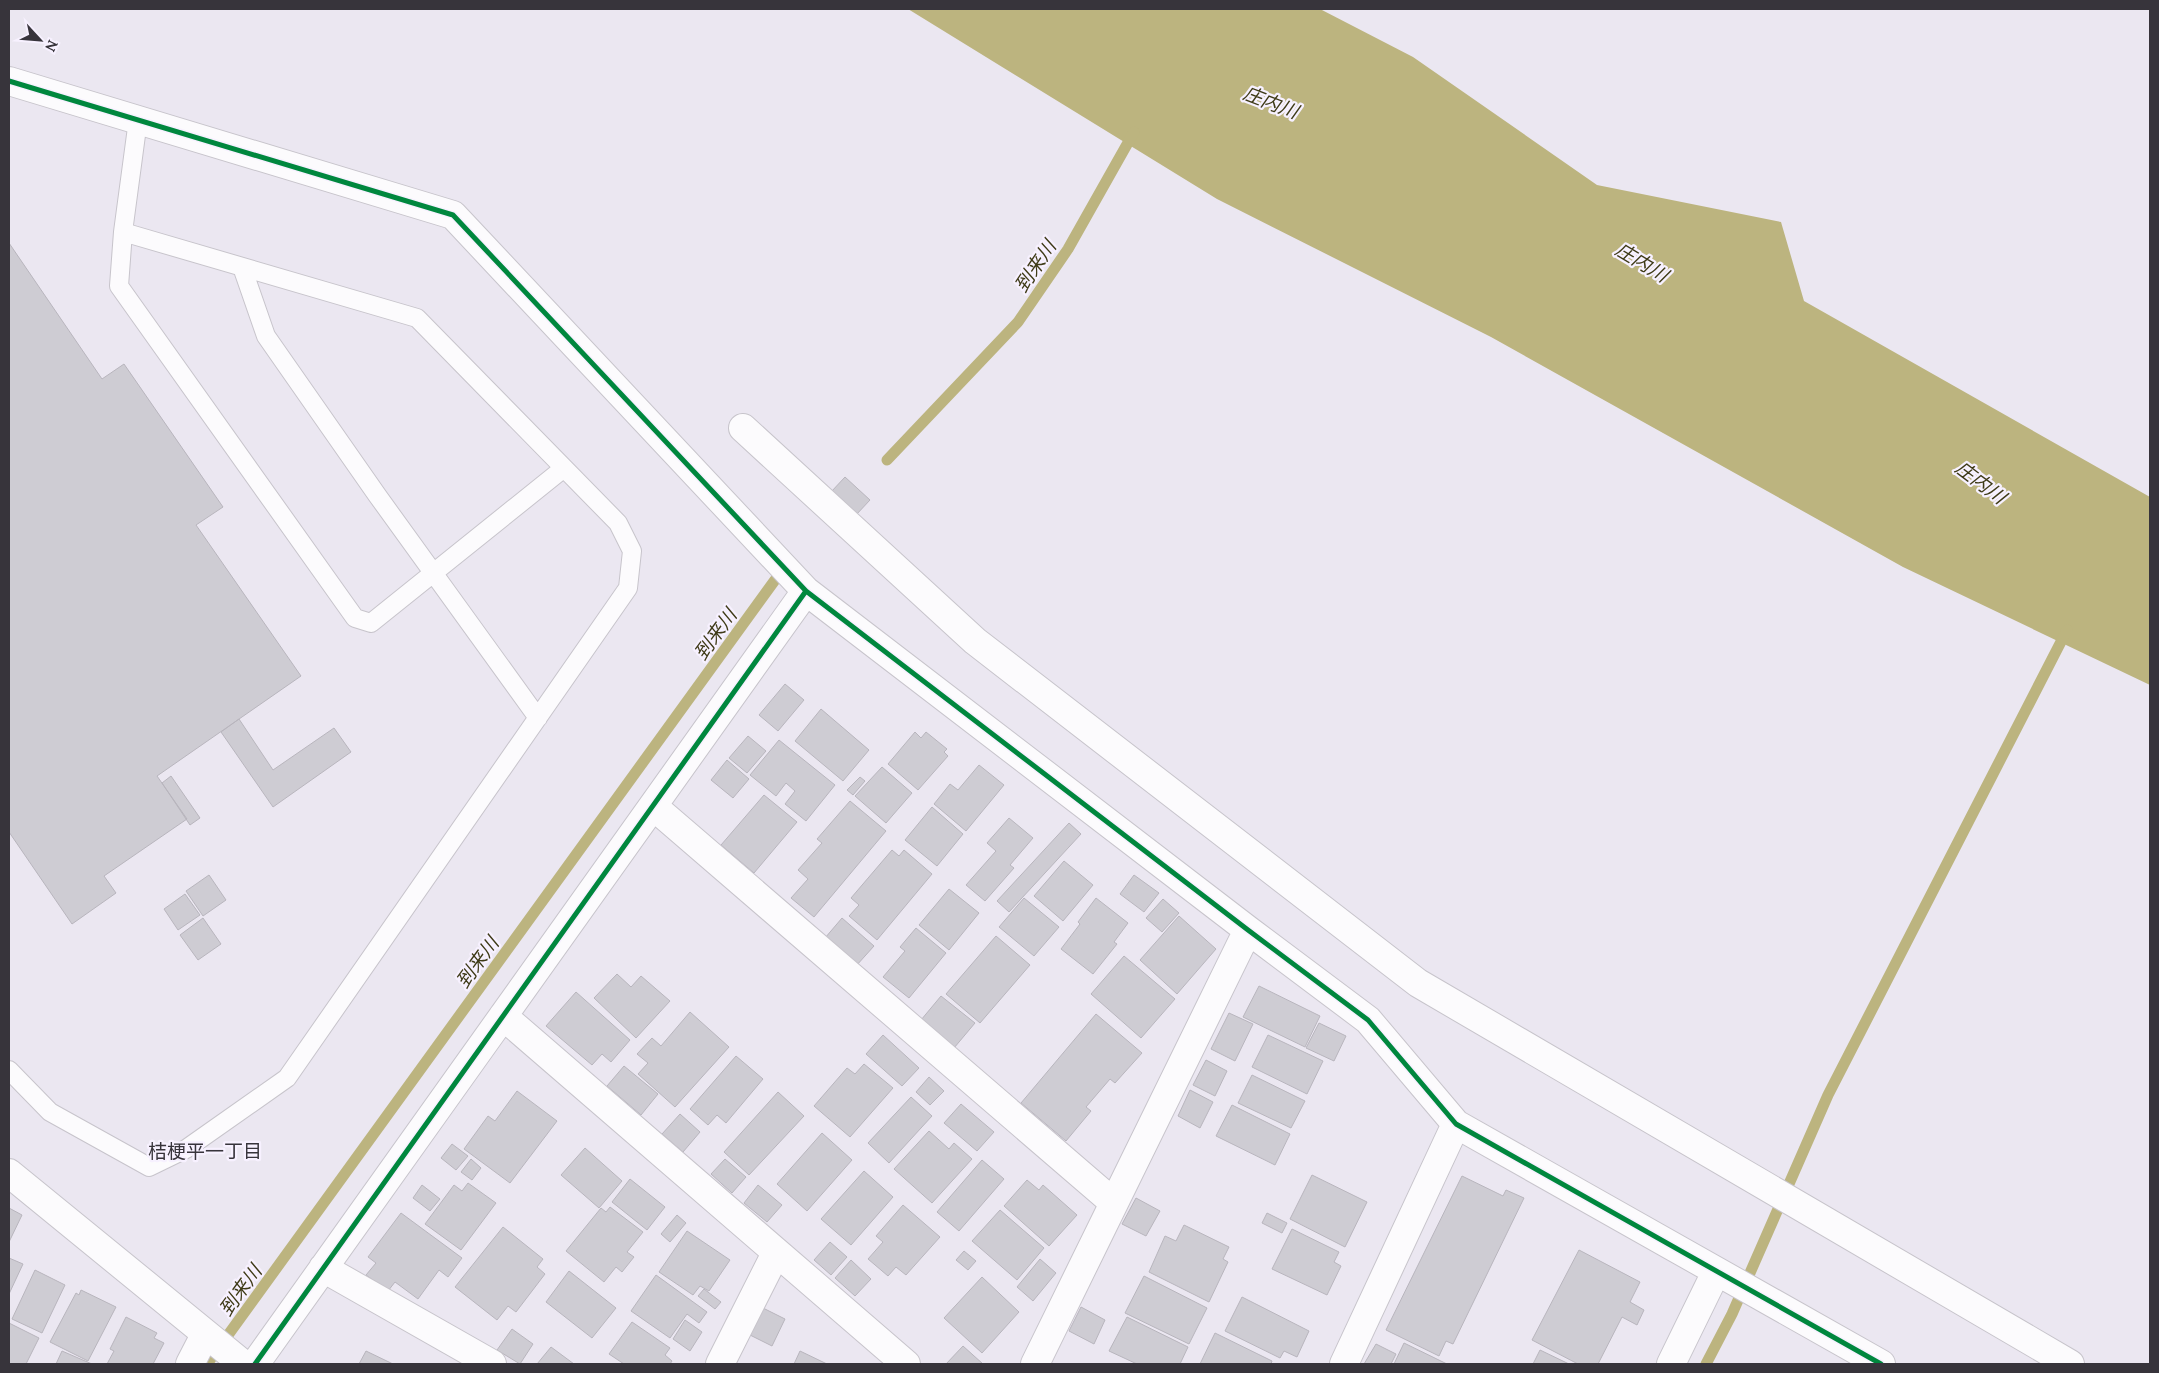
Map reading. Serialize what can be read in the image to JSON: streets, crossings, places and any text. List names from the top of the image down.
{
  "districts": ["桔梗平一丁目"],
  "water": ["庄内川", "到来川"],
  "north": "bottom right"
}
